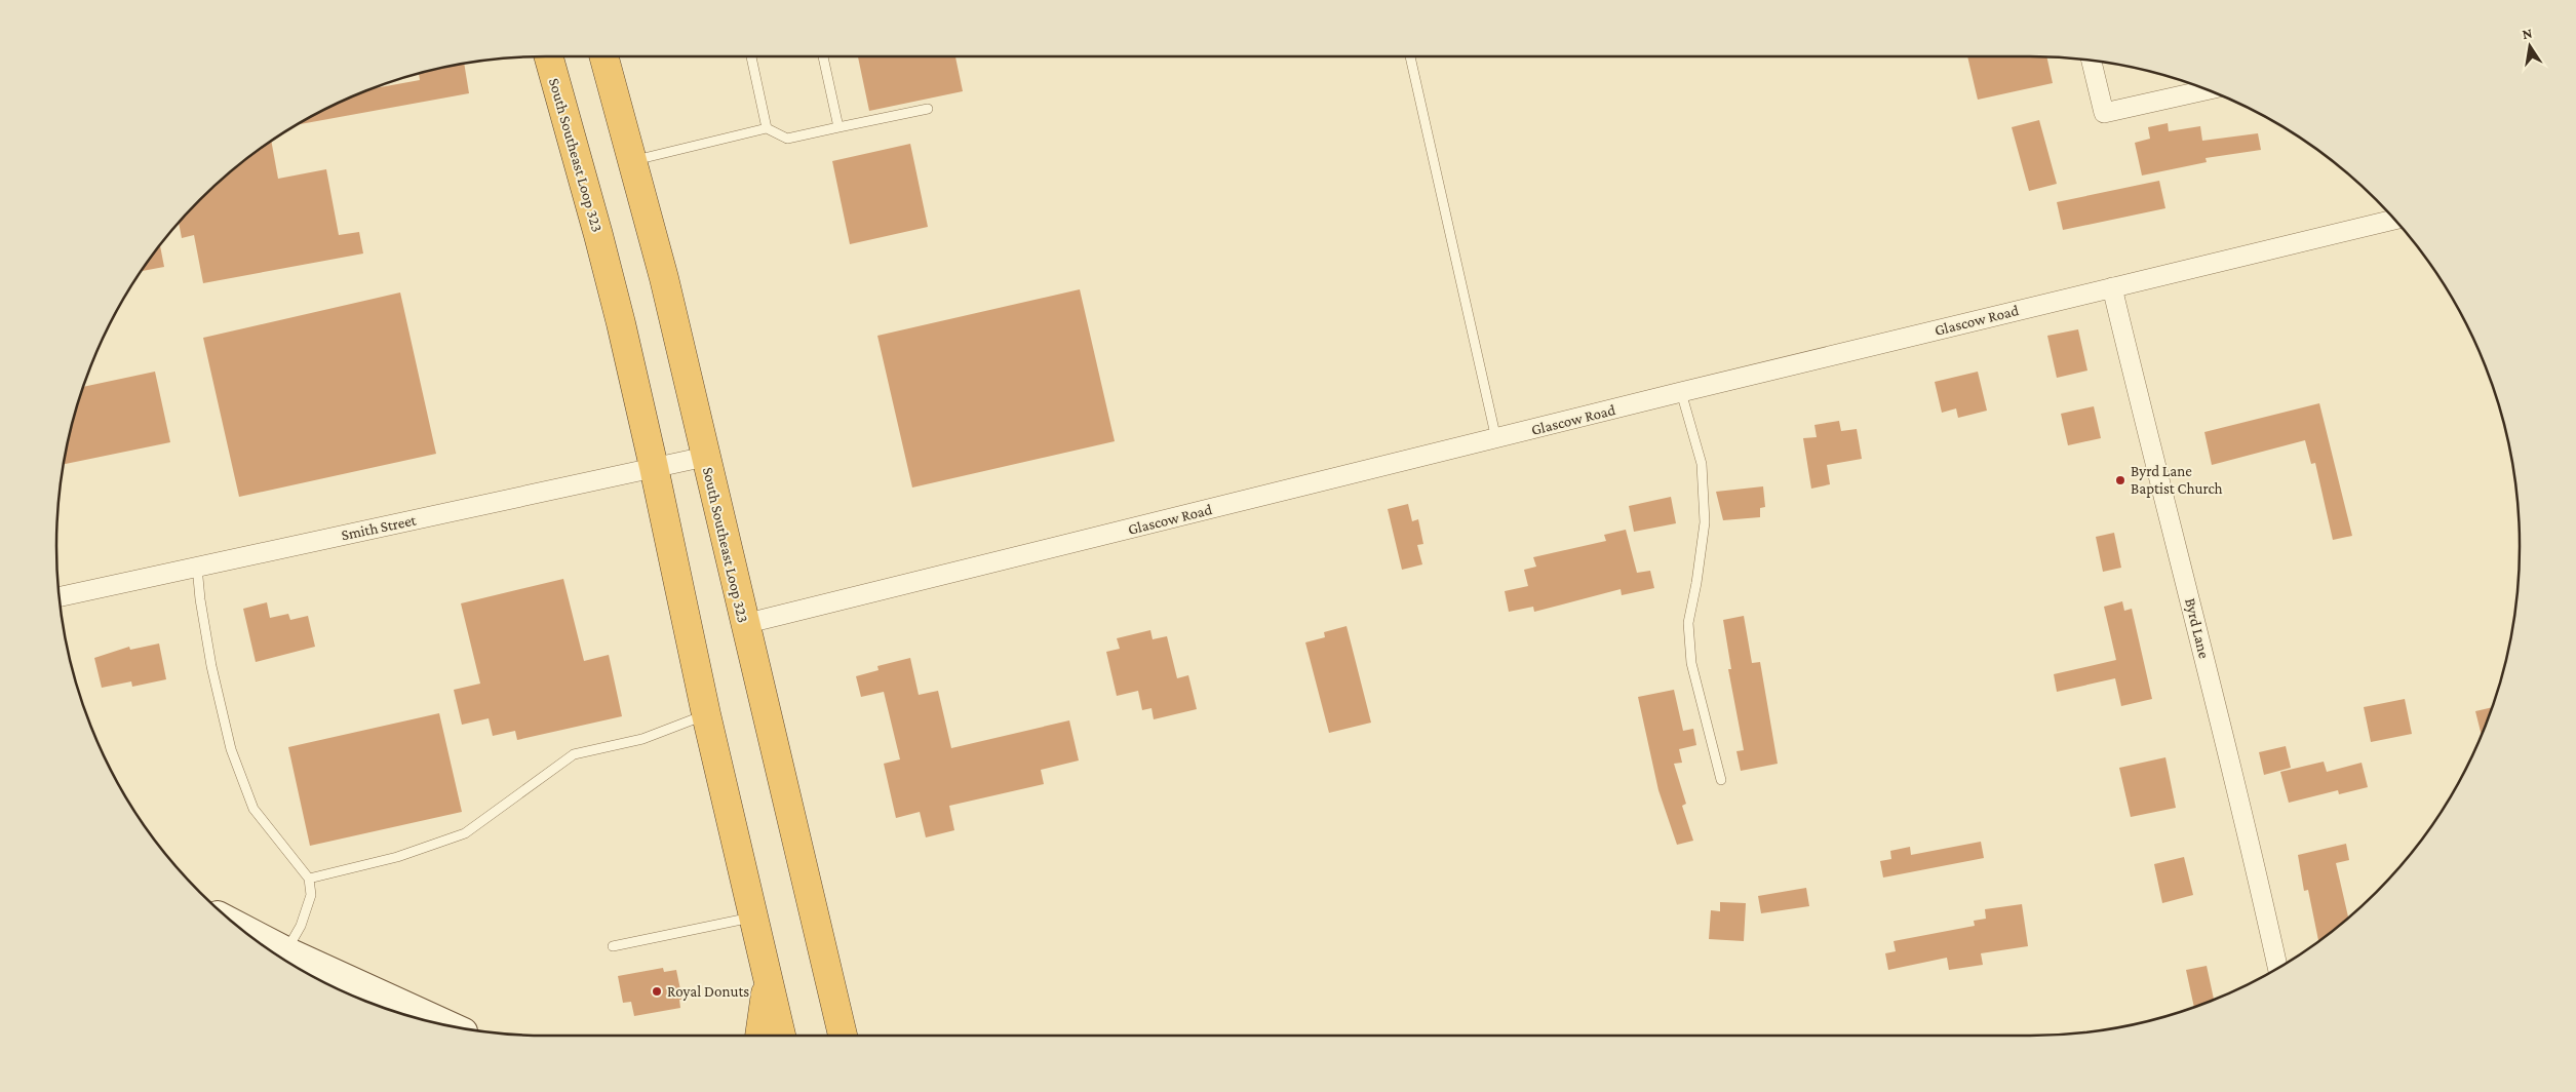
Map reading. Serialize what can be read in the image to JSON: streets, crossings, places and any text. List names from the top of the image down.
{
  "streets": {
    "highway": ["South Southeast Loop 323"],
    "street": ["Glascow Road", "Smith Street", "Byrd Lane"]
  },
  "crossings": [
    ["South Southeast Loop 323", "Glascow Road"],
    ["South Southeast Loop 323", "Smith Street"],
    ["Glascow Road", "Byrd Lane"]
  ],
  "places": ["Byrd Lane Baptist Church", "Royal Donuts"],
  "north": "top"
}
